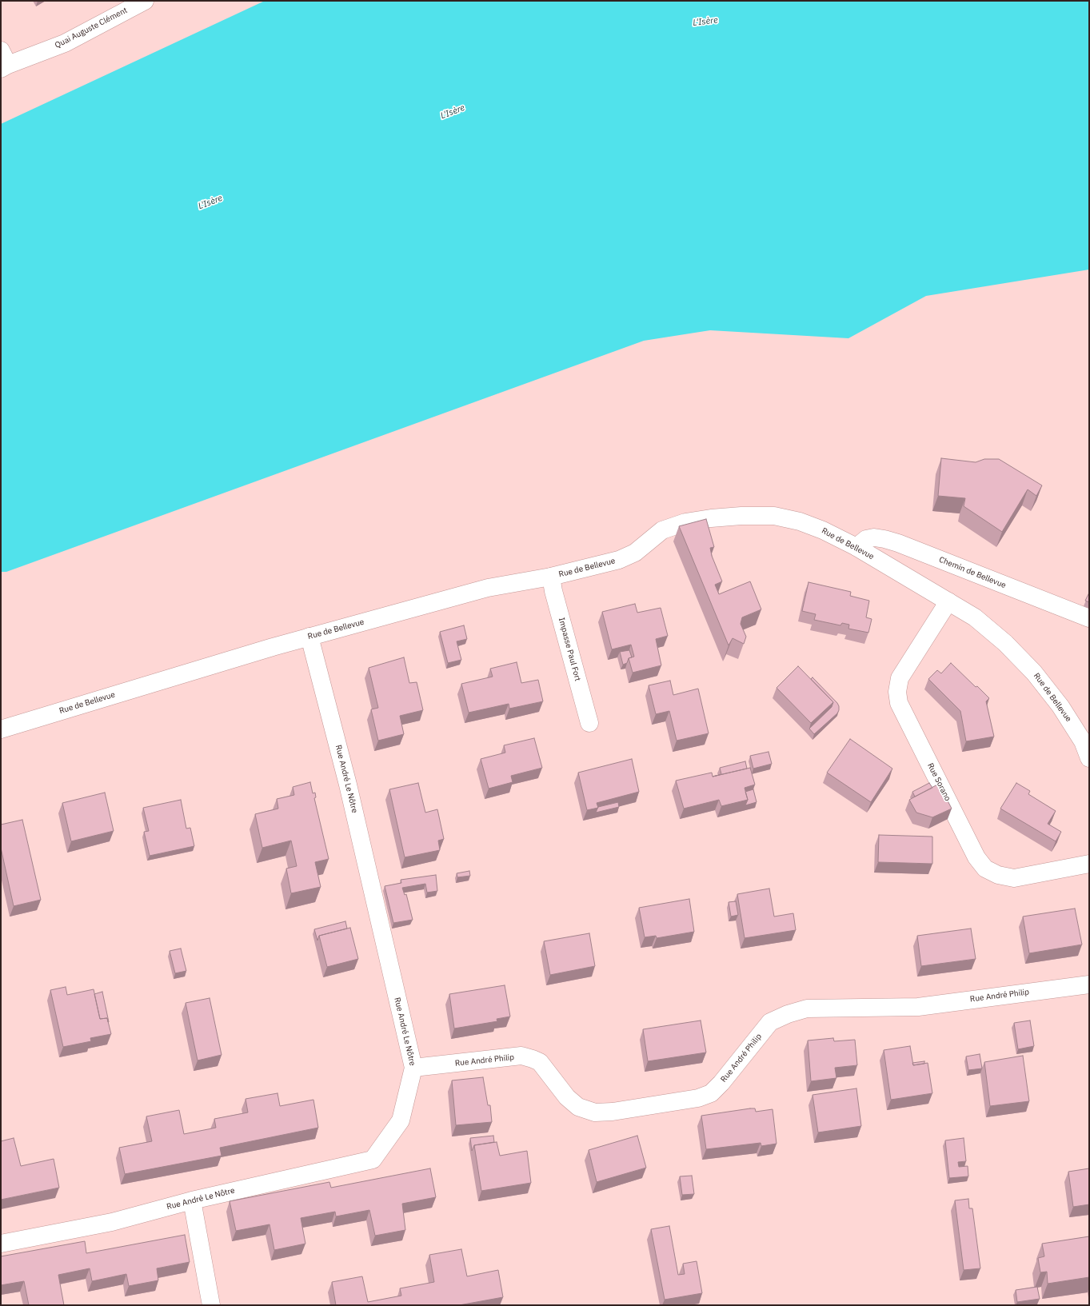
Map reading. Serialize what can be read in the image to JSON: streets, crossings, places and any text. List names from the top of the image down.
{
  "streets": {
    "street": [
      "Quai Auguste Clément",
      "Rue de Bellevue",
      "Chemin de Bellevue",
      "Impasse Paul Fort",
      "Rue André Le Nôtre",
      "Rue Sorano",
      "Rue André Philip"
    ]
  },
  "crossings": [
    ["Rue de Bellevue", "Chemin de Bellevue"],
    ["Rue de Bellevue", "Impasse Paul Fort"],
    ["Rue de Bellevue", "Rue André Le Nôtre"],
    ["Rue de Bellevue", "Rue Sorano"],
    ["Rue André Le Nôtre", "Rue André Philip"]
  ],
  "water": ["L'Isère"]
}
